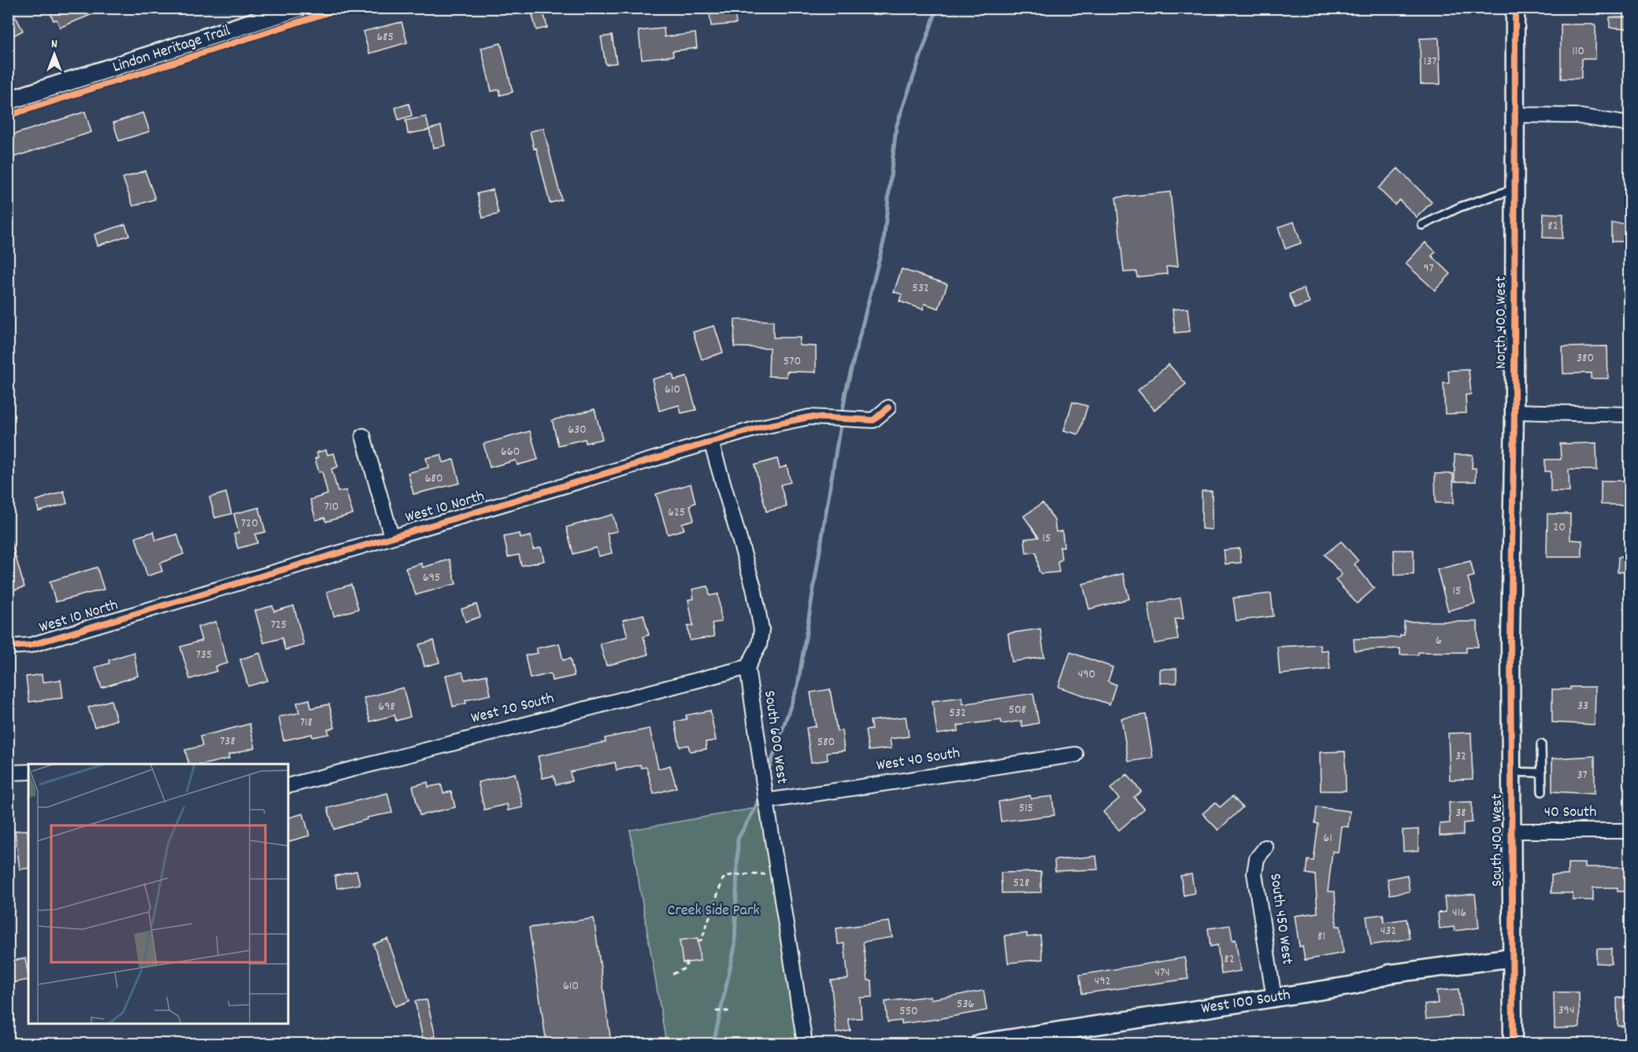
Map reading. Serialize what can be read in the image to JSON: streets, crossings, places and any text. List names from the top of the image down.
{
  "streets": {
    "street": [
      "North 400 West",
      "West 10 North",
      "West 20 South",
      "South 600 West",
      "West 40 South",
      "40 South",
      "South 400 West",
      "South 450 West",
      "West 100 South"
    ],
    "cycle path": ["Lindon Heritage Trail"]
  },
  "crossings": [
    ["North 400 West", "South 400 West"],
    ["West 20 South", "South 600 West"],
    ["South 600 West", "West 40 South"],
    ["40 South", "South 400 West"],
    ["South 400 West", "West 100 South"],
    ["South 450 West", "West 100 South"]
  ],
  "parks": ["Creek Side Park"],
  "house_numbers": [
    "685",
    "110",
    "137",
    "82",
    "97",
    "532",
    "380",
    "570",
    "610",
    "630",
    "660",
    "680",
    "710",
    "625",
    "720",
    "20",
    "15",
    "695",
    "15",
    "725",
    "6",
    "735",
    "490",
    "33",
    "698",
    "508",
    "532",
    "718",
    "738",
    "580",
    "32",
    "37",
    "515",
    "38",
    "61",
    "528",
    "416",
    "432",
    "81",
    "82",
    "474",
    "492",
    "610",
    "536",
    "394",
    "550"
  ],
  "north": "top"
}
